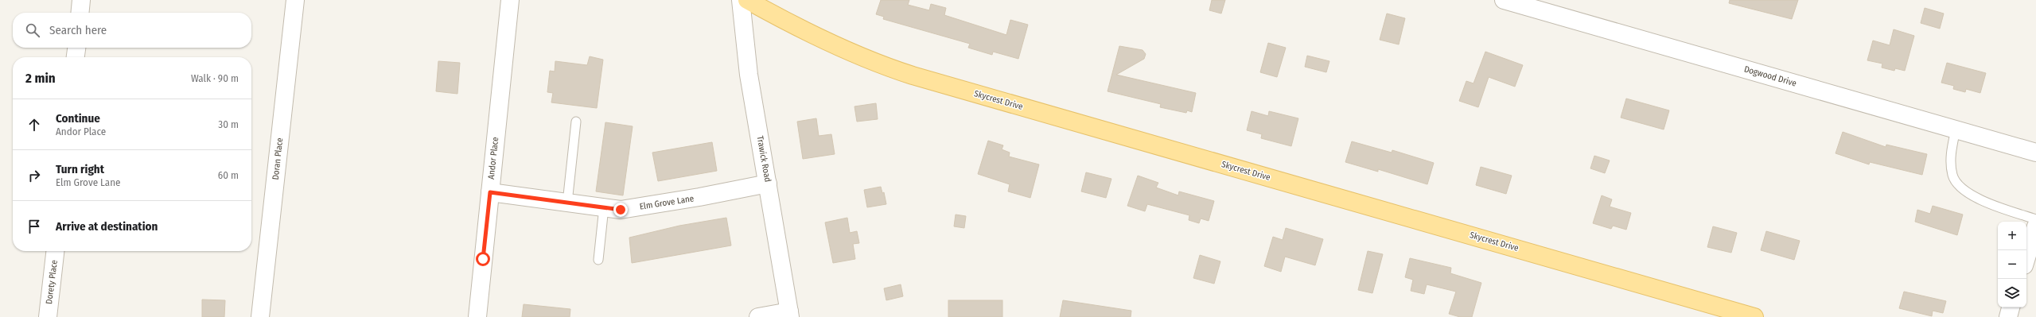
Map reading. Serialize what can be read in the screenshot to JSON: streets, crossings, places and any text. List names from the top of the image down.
{
  "streets": {
    "main road": ["Skycrest Drive"],
    "street": [
      "Dogwood Drive",
      "Andor Place",
      "Doran Place",
      "Trawick Road",
      "Elm Grove Lane",
      "Dorety Place"
    ]
  },
  "crossings": [
    ["Andor Place", "Elm Grove Lane"],
    ["Trawick Road", "Elm Grove Lane"]
  ],
  "page": {
    "search": "Search here",
    "heading": ["2 min", "Walk · 90 m"],
    "list": [
      ["Continue", "Andor Place", "30 m"],
      ["Turn right", "Elm Grove Lane", "60 m"],
      "Arrive at destination"
    ],
    "map_buttons": ["+", "−"]
  }
}
